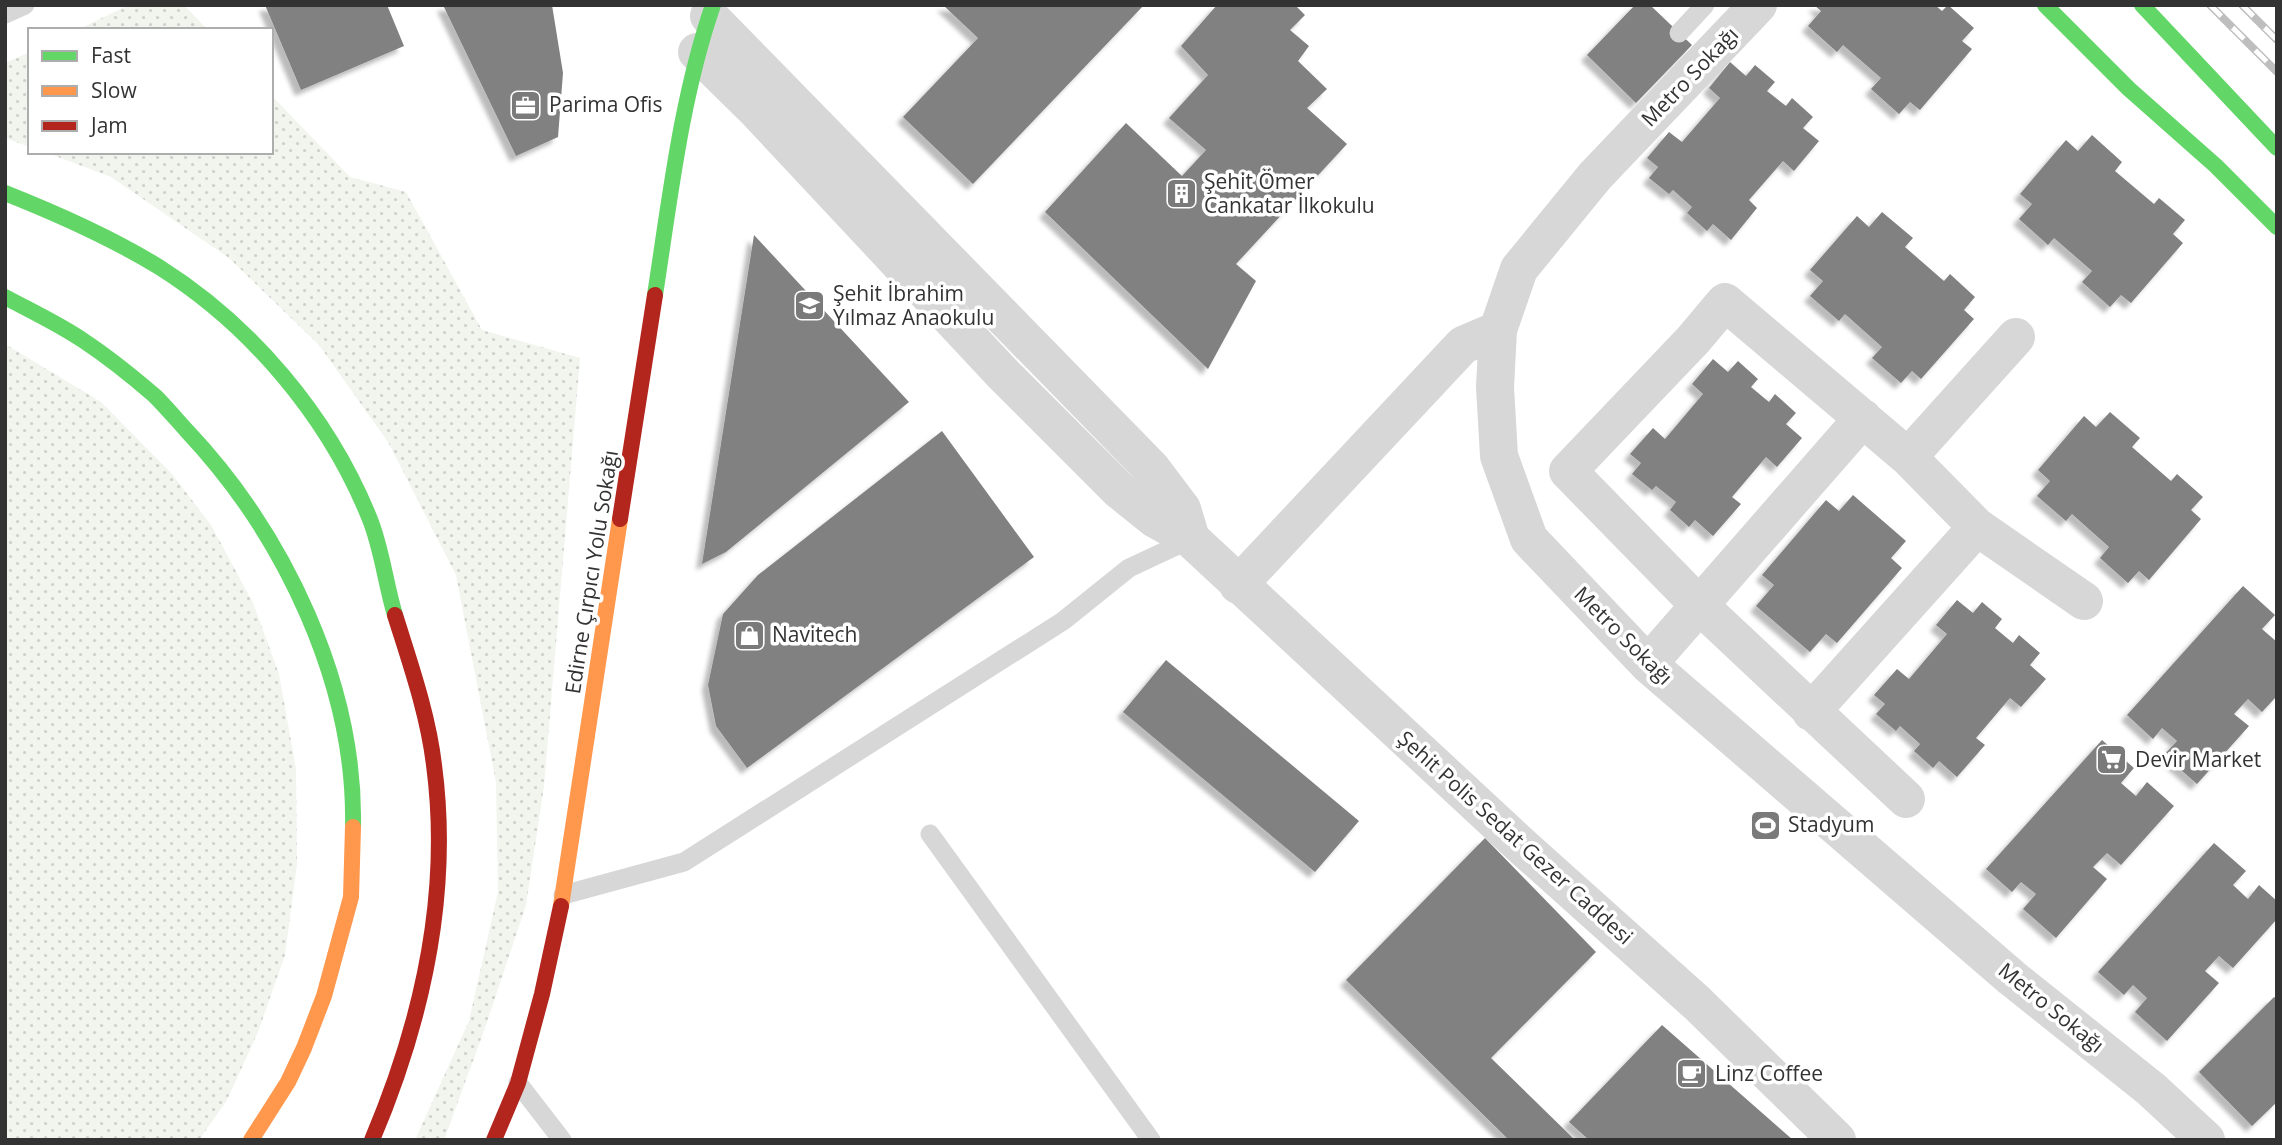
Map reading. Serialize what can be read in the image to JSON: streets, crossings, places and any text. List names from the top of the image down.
{
  "streets": {
    "main road": ["Edirne Çırpıcı Yolu Sokağı"],
    "street": ["Metro Sokağı", "Şehit Polis Sedat Gezer Caddesi"]
  },
  "places": {
    "office": ["Parima Ofis"],
    "building": ["Şehit Ömer Cankatar İlkokulu"],
    "school or university": ["Şehit İbrahim Yılmaz Anaokulu"],
    "shop": ["Navitech"],
    "supermarket": ["Devir Market"],
    "sports": ["Stadyum"],
    "cafe": ["Linz Coffee"]
  },
  "legend": ["Fast", "Slow", "Jam"]
}
